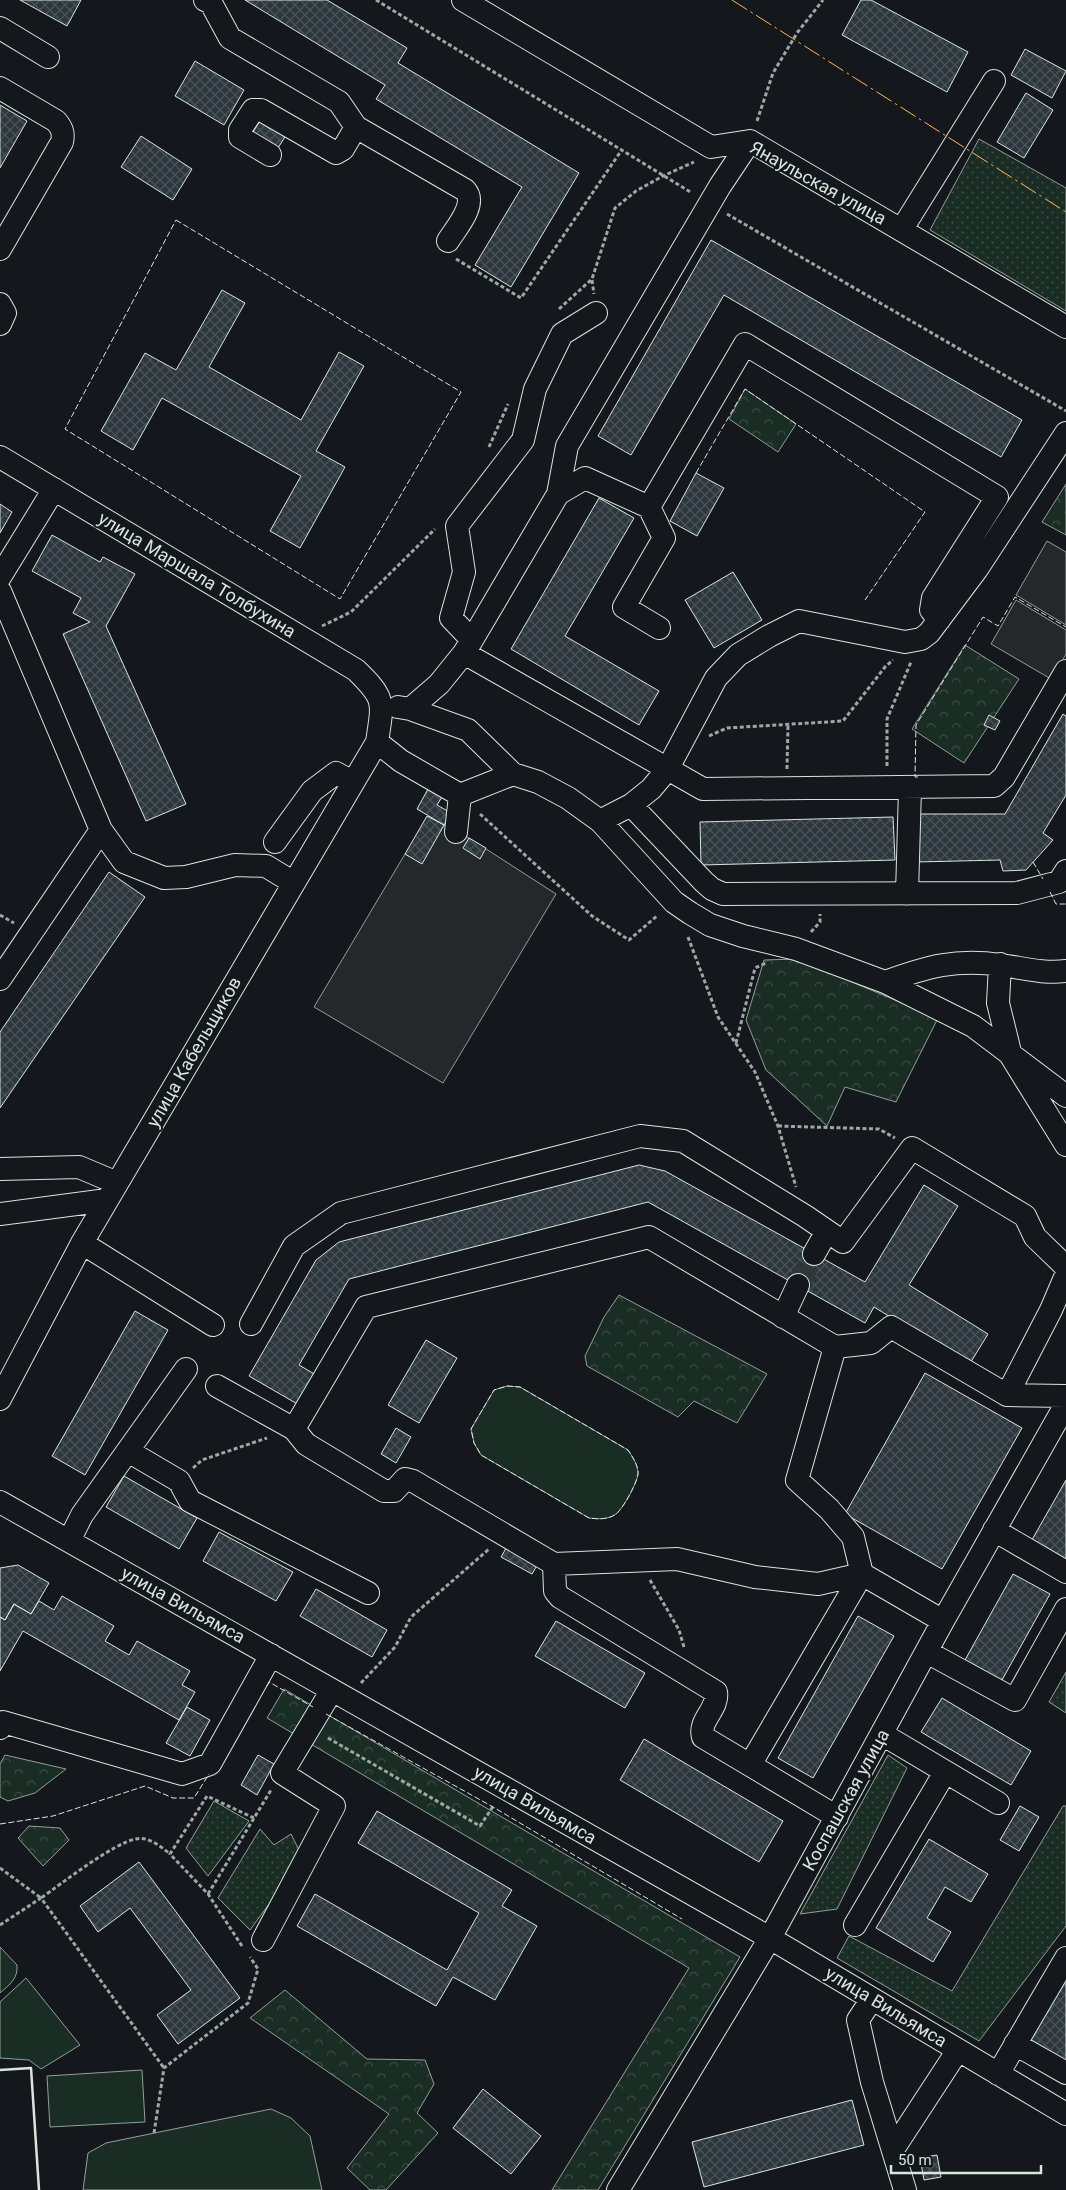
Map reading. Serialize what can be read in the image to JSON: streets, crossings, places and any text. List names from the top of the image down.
{
  "streets": {
    "street": [
      "Янаульская улица",
      "улица Маршала Толбухина",
      "улица Кабельщиков",
      "улица Вильямса",
      "Коспашская улица"
    ]
  },
  "crossings": [
    ["улица Маршала Толбухина", "улица Кабельщиков"],
    ["улица Вильямса", "Коспашская улица"]
  ],
  "scale_bar": "50 m"
}
